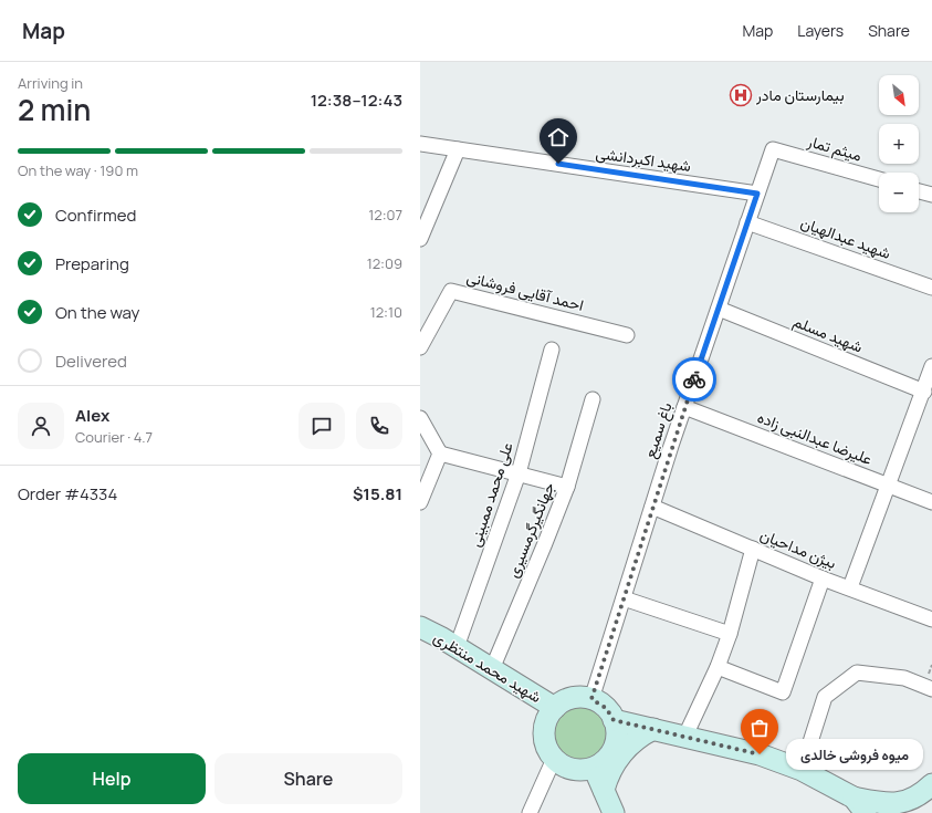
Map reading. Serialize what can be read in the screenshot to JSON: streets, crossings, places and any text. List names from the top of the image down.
{
  "streets": {
    "main road": ["شهید محمد منتظری"],
    "street": [
      "میثم تمار",
      "شهید اکبردانشی",
      "شهید عبدالهیان",
      "احمد آقایی فروشانی",
      "شهید مسلم",
      "باغ سمیع",
      "علیرضا عبدالنبی زاده",
      "علی محمد ممبینی",
      "جهانگیرگرمسیری",
      "بیژن مداحیان"
    ]
  },
  "crossings": [
    ["میثم تمار", "باغ سمیع"],
    ["شهید اکبردانشی", "باغ سمیع"],
    ["شهید عبدالهیان", "باغ سمیع"],
    ["شهید مسلم", "باغ سمیع"],
    ["باغ سمیع", "علیرضا عبدالنبی زاده"],
    ["باغ سمیع", "بیژن مداحیان"],
    ["باغ سمیع", "شهید محمد منتظری"],
    ["علی محمد ممبینی", "شهید محمد منتظری"],
    ["جهانگیرگرمسیری", "شهید محمد منتظری"]
  ],
  "places": {
    "hospital": ["بیمارستان مادر"],
    "other": ["میوه فروشی خالدی"]
  },
  "north": "bottom right",
  "page": {
    "header": "Map",
    "nav": ["Map", "Layers", "Share"],
    "heading": ["2 min", "Arriving in", "12:38–12:43"],
    "panel": [
      "Alex",
      "Courier · 4.7",
      "Order #4334",
      "$15.81"
    ],
    "map_buttons": ["+", "−"],
    "bar": "On the way · 190 m",
    "list": [
      ["Confirmed", "12:07"],
      ["Preparing", "12:09"],
      ["On the way", "12:10"],
      "Delivered"
    ],
    "bubble": "میوه فروشی خالدی",
    "buttons": ["Help", "Share"]
  }
}
